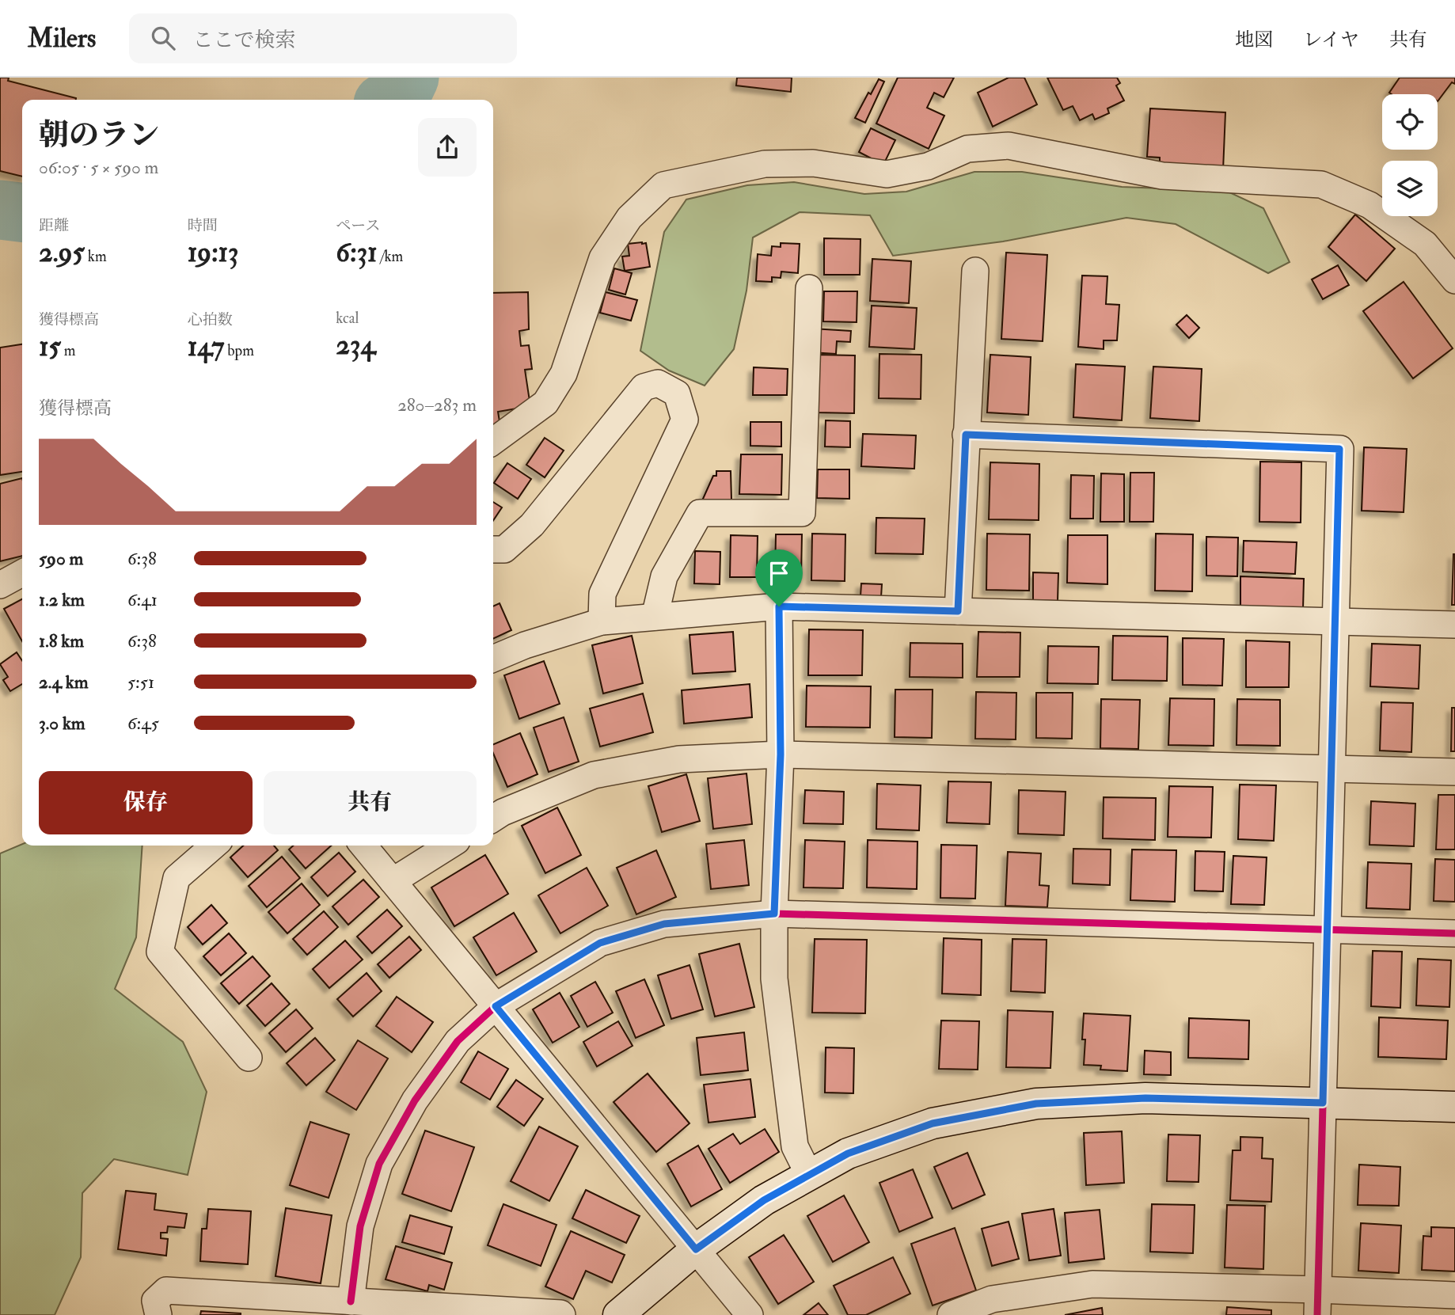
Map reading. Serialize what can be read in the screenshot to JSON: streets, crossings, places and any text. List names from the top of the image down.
{
  "page": {
    "header": "Milers",
    "search": "ここで検索",
    "nav": ["地図", "レイヤ", "共有"],
    "heading": ["朝のラン", "06:05 · 5 × 590 m"],
    "stats": [
      ["距離", "2.95 km"],
      ["時間", "19:13"],
      ["ペース", "6:31 /km"],
      ["獲得標高", "15 m"],
      ["心拍数", "147 bpm"],
      ["kcal", "234"]
    ],
    "chart": ["獲得標高", "280–283 m"],
    "list": [
      {
        "name": "590 m",
        "note": "6:38"
      },
      {
        "name": "1.2 km",
        "note": "6:41"
      },
      {
        "name": "1.8 km",
        "note": "6:38"
      },
      {
        "name": "2.4 km",
        "note": "5:51"
      },
      {
        "name": "3.0 km",
        "note": "6:45"
      }
    ],
    "buttons": ["保存", "共有"]
  }
}
